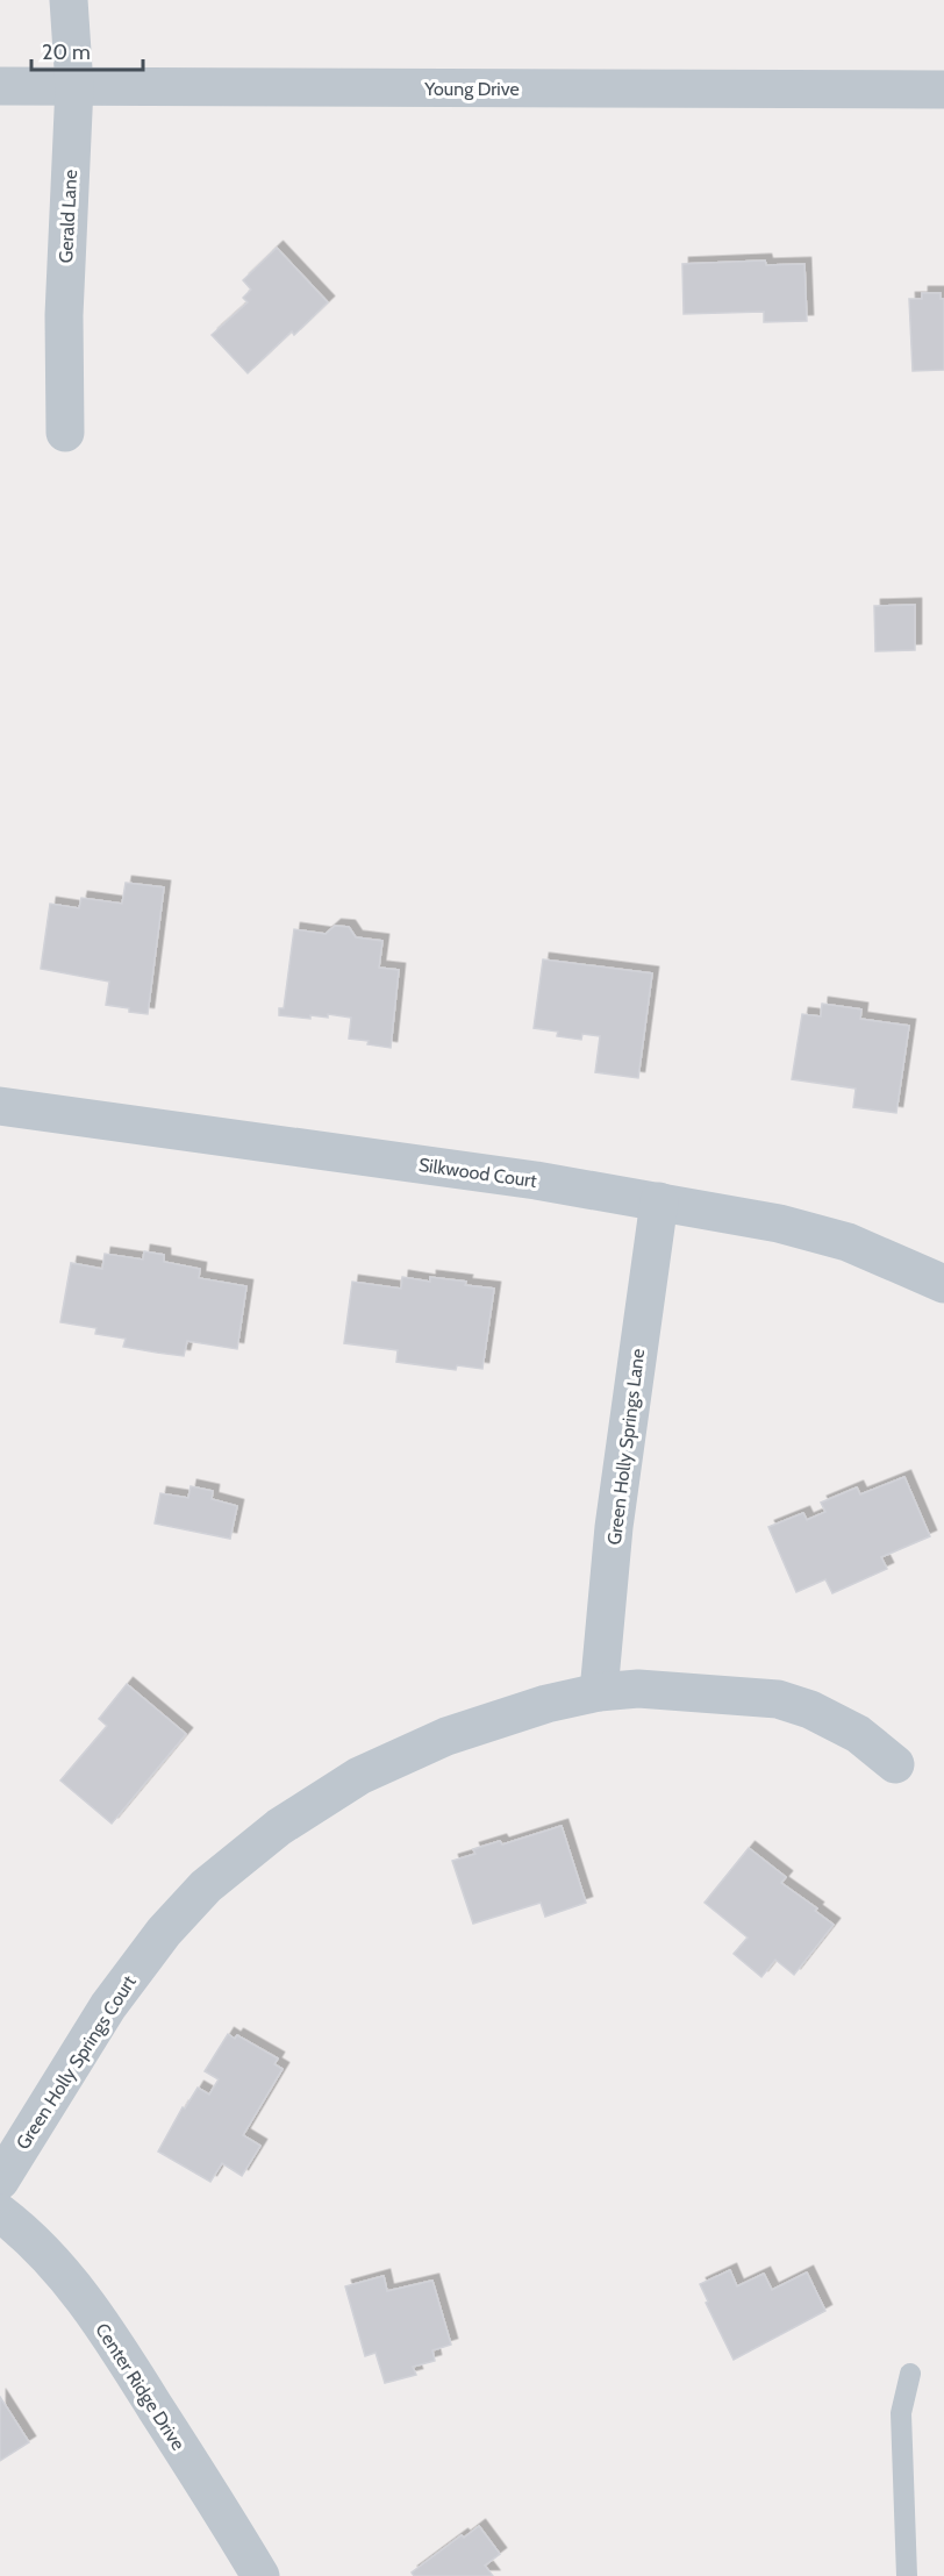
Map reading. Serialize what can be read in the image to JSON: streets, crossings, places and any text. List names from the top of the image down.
{
  "streets": {
    "street": [
      "Young Drive",
      "Gerald Lane",
      "Silkwood Court",
      "Green Holly Springs Lane",
      "Green Holly Springs Court",
      "Center Ridge Drive"
    ]
  },
  "crossings": [
    ["Young Drive", "Gerald Lane"],
    ["Silkwood Court", "Green Holly Springs Lane"],
    ["Green Holly Springs Lane", "Green Holly Springs Court"]
  ],
  "scale_bar": "20 m"
}
